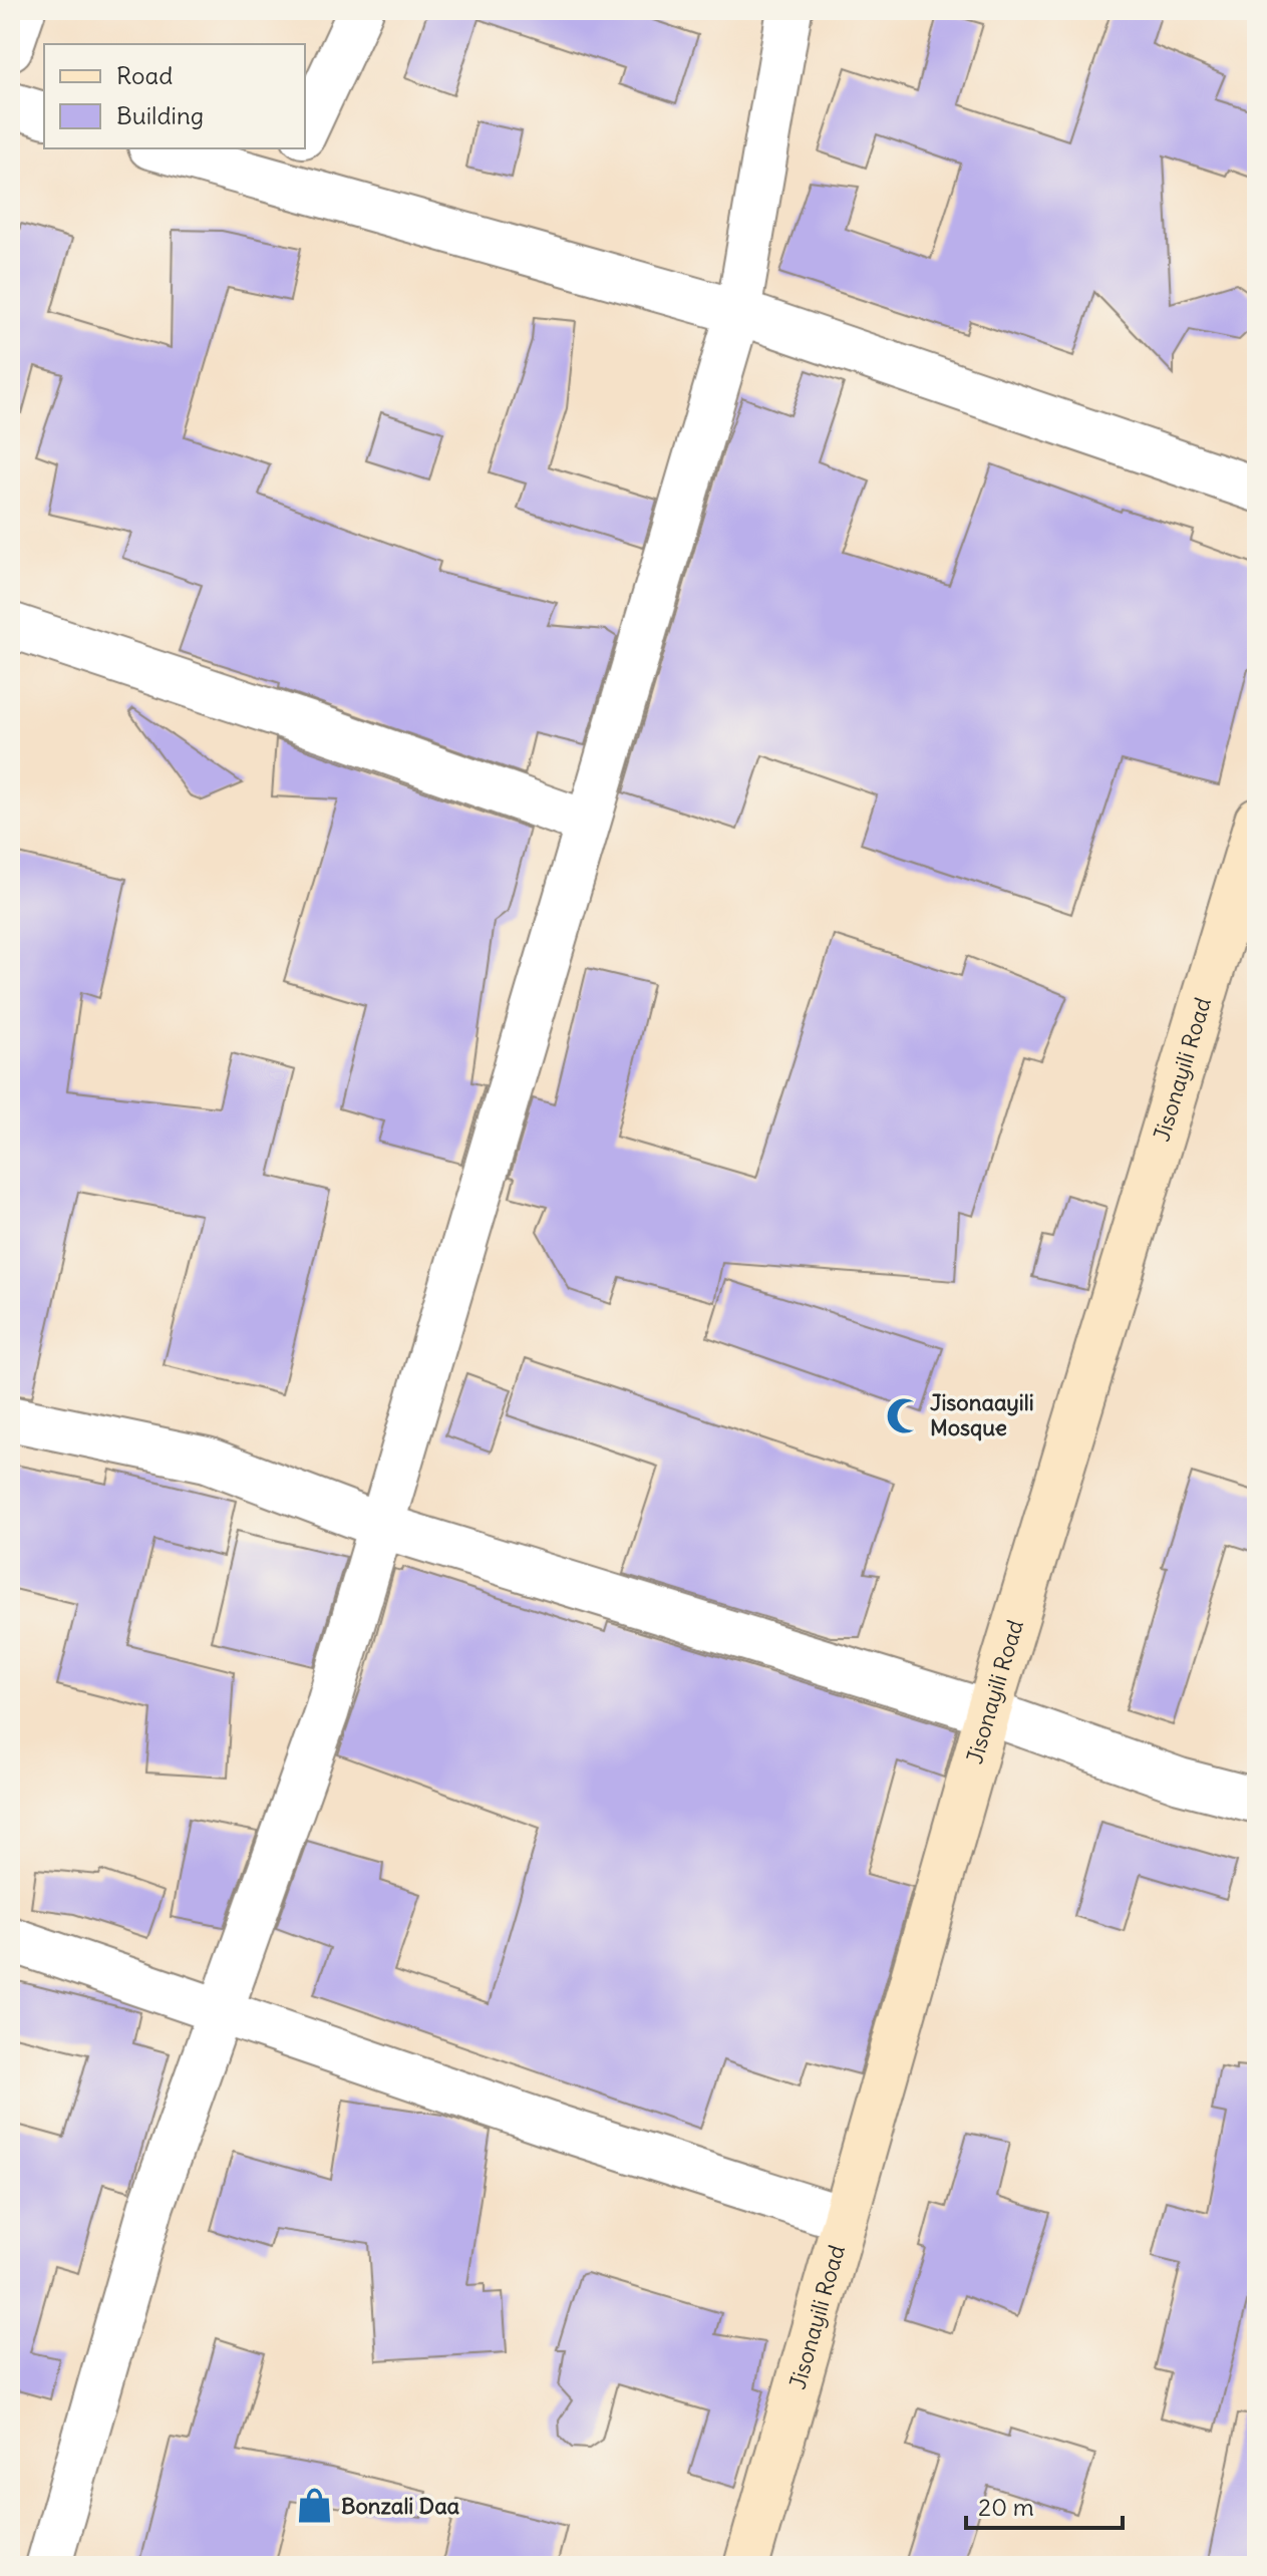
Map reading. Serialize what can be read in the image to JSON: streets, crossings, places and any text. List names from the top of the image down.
{
  "streets": {
    "street": ["Jisonayili Road"]
  },
  "places": {
    "mosque": ["Jisonaayili Mosque"],
    "shop": ["Bonzali Daa"]
  },
  "legend": ["Road", "Building"],
  "scale_bar": "20 m"
}
